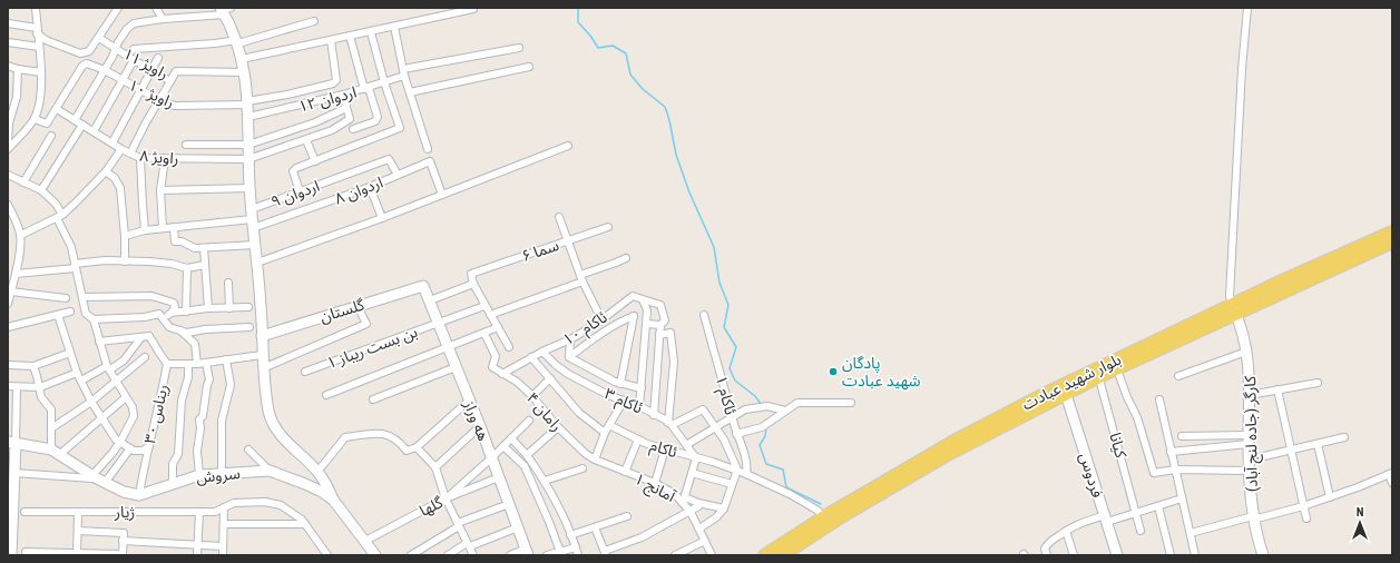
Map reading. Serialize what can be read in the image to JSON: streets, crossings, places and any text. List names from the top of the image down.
{
  "streets": {
    "main road": ["بلوار شهید عبادت"],
    "street": [
      "راویژ ۱۱",
      "راویژ ۱۰",
      "اردوان ۱۲",
      "راویژ ۸",
      "اردوان ۸",
      "اردوان ۹",
      "سما ۶",
      "گلستان",
      "ئاکام ۱۰",
      "بن بست ریباز ۱",
      "ئاکام ۱",
      "ئاکام ۳",
      "رامان ۴",
      "ریناس ۳۰",
      "هه وراز",
      "کارگر (جاده لنج آباد)",
      "کیانا",
      "ئاکام",
      "سروش",
      "فردوس",
      "آمانج ۱",
      "گلها",
      "ژیار"
    ]
  },
  "crossings": [
    ["راویژ ۱۰", "راویژ ۸"],
    ["اردوان ۸", "اردوان ۹"],
    ["گلستان", "هه وراز"],
    ["ئاکام ۱۰", "ئاکام ۳"],
    ["ئاکام ۱۰", "رامان ۴"],
    ["بن بست ریباز ۱", "هه وراز"],
    ["بلوار شهید عبادت", "کارگر (جاده لنج آباد)"],
    ["بلوار شهید عبادت", "کیانا"],
    ["بلوار شهید عبادت", "ئاکام"],
    ["بلوار شهید عبادت", "فردوس"],
    ["ئاکام ۱", "ئاکام"],
    ["ئاکام ۳", "ئاکام"],
    ["رامان ۴", "آمانج ۱"],
    ["ریناس ۳۰", "سروش"],
    ["هه وراز", "گلها"],
    ["سروش", "گلها"]
  ],
  "places": ["پادگان شهید عبادت"],
  "north": "top"
}
